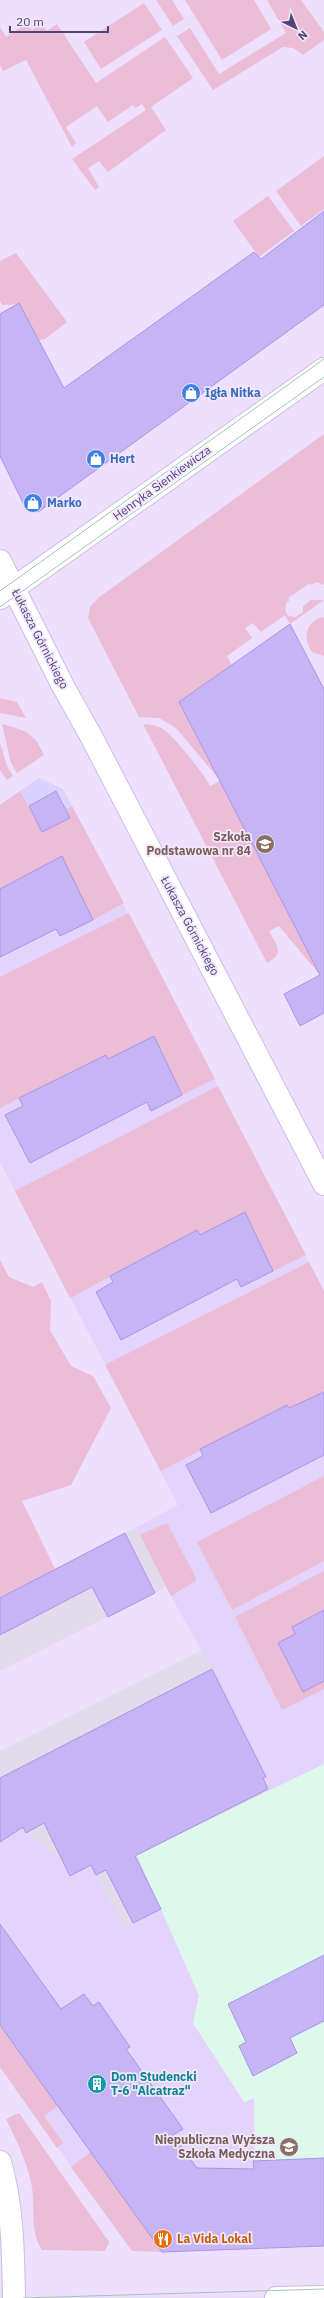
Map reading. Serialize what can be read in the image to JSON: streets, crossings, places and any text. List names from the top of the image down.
{
  "streets": {
    "street": ["Henryka Sienkiewicza", "Łukasza Górnickiego"]
  },
  "crossings": [
    ["Henryka Sienkiewicza", "Łukasza Górnickiego"]
  ],
  "places": {
    "shop": ["Igła Nitka", "Hert", "Marko"],
    "school or university": ["Szkoła Podstawowa nr 84", "Niepubliczna Wyższa Szkoła Medyczna"],
    "building": ["Dom Studencki T-6 \"Alcatraz\""],
    "restaurant": ["La Vida Lokal"]
  },
  "scale_bar": "20 m",
  "north": "bottom right"
}
